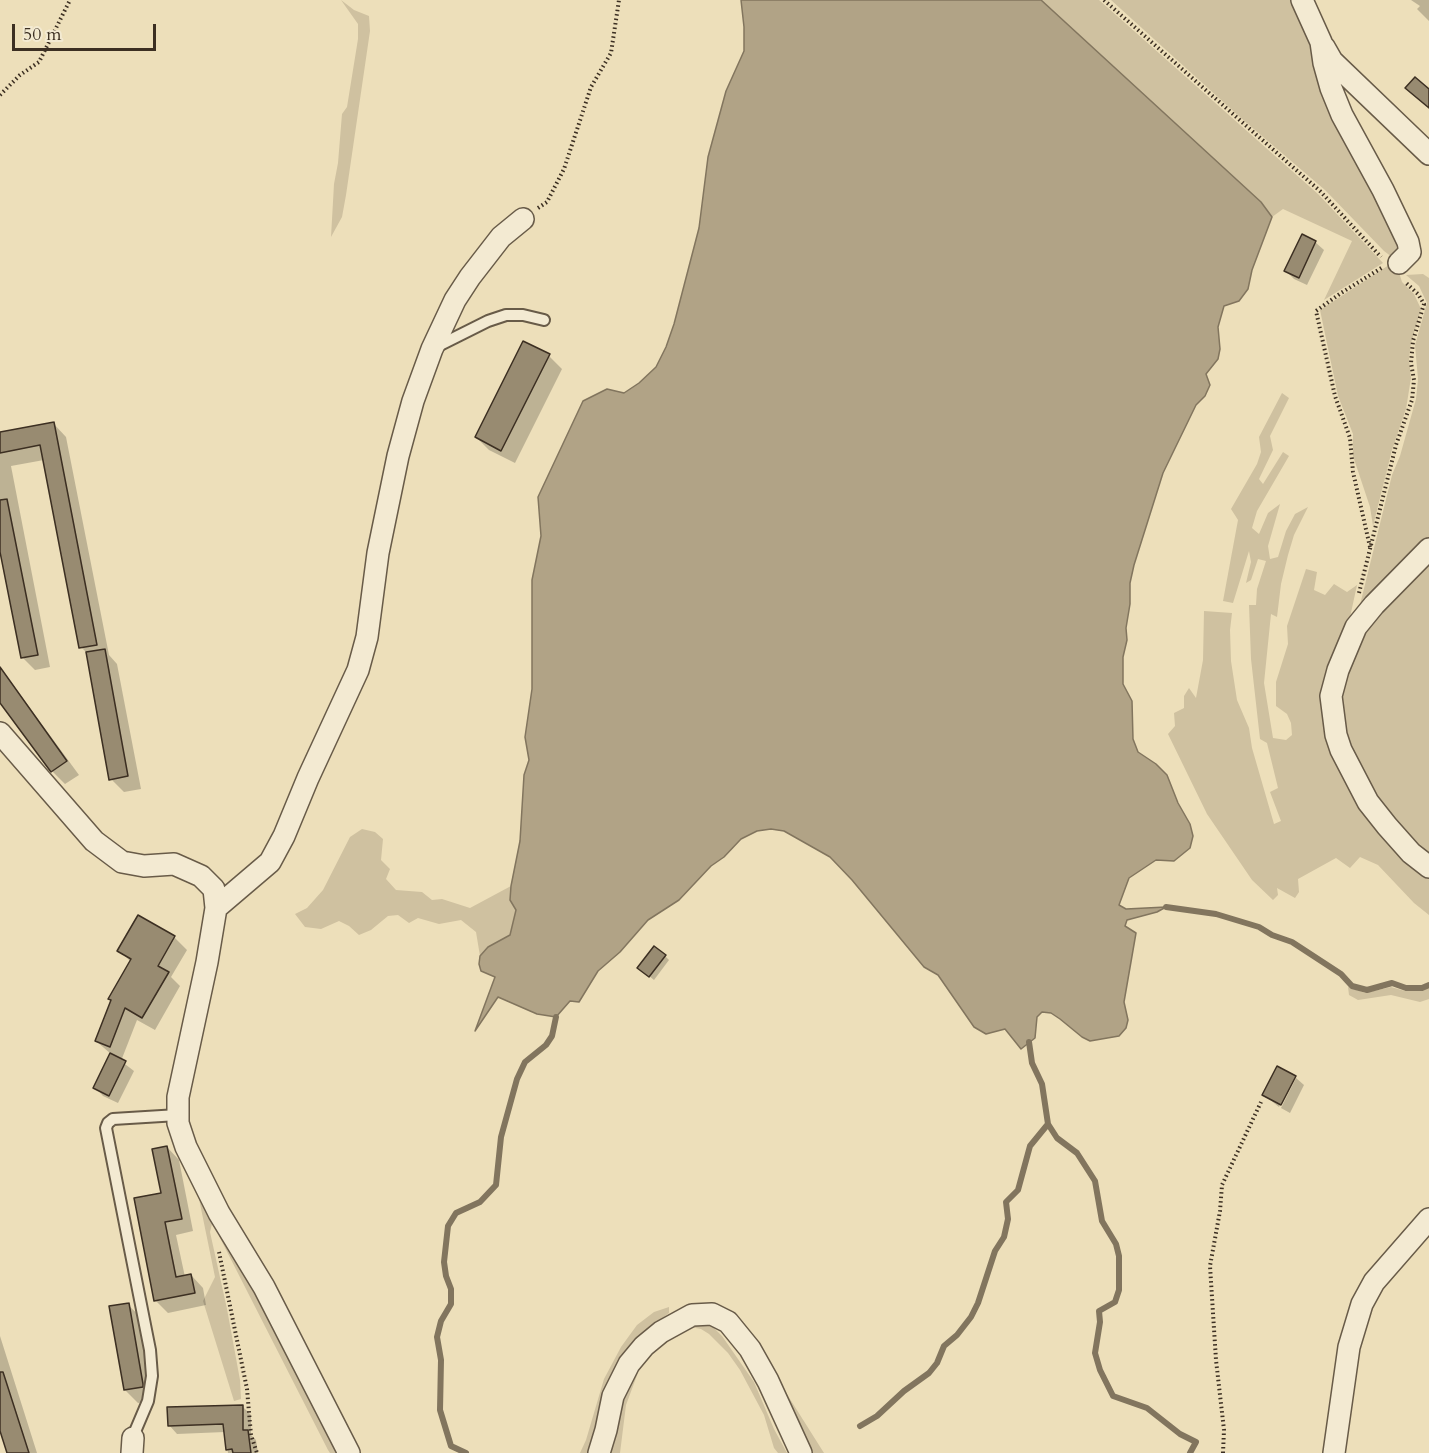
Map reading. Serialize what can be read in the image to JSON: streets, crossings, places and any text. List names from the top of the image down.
{
  "scale_bar": "50 m"
}
